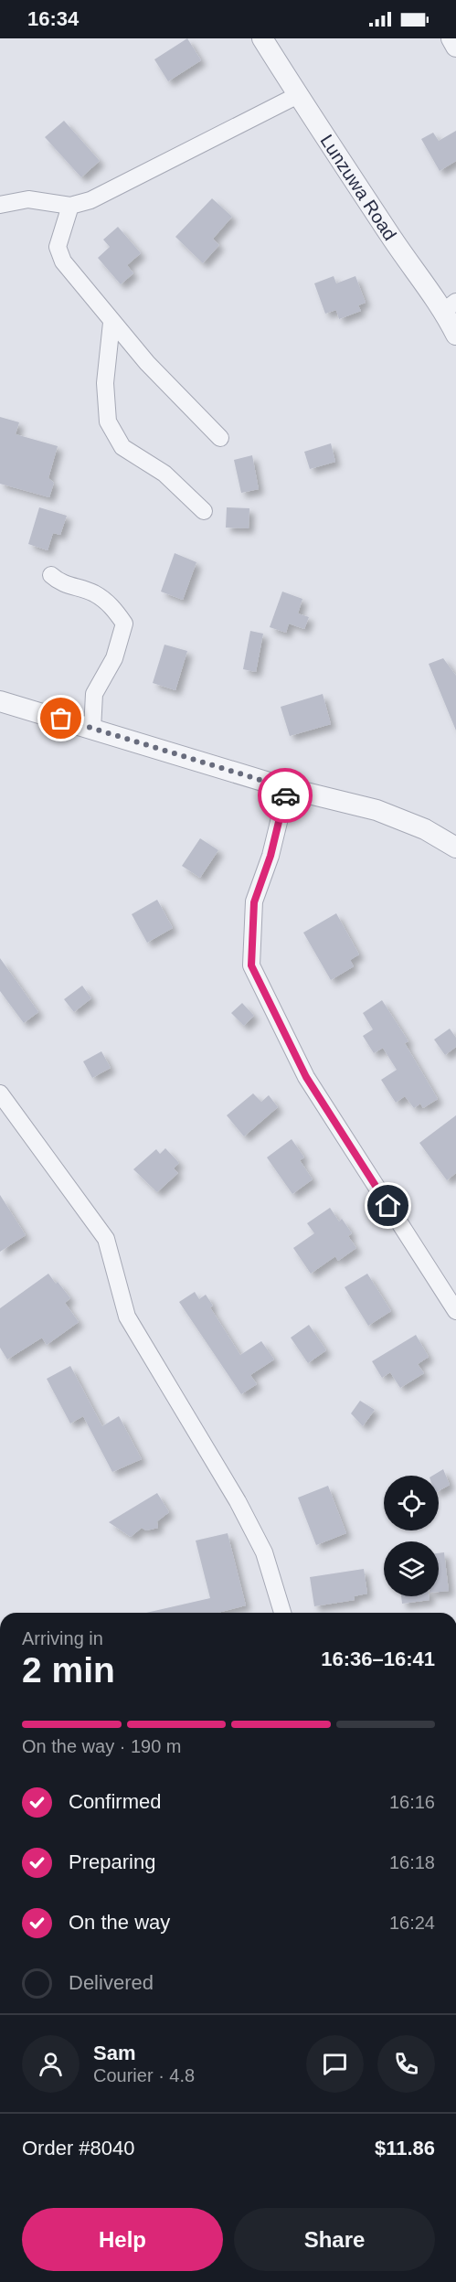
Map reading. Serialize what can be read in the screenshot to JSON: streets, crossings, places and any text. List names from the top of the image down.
{
  "streets": {
    "street": ["Lunzuwa Road"]
  },
  "page": {
    "status": "16:34",
    "heading": ["2 min", "Arriving in", "16:36–16:41"],
    "panel": [
      "Sam",
      "Courier · 4.8",
      "Order #8040",
      "$11.86"
    ],
    "bar": "On the way · 190 m",
    "list": [
      ["Confirmed", "16:16"],
      ["Preparing", "16:18"],
      ["On the way", "16:24"],
      "Delivered"
    ],
    "buttons": ["Help", "Share"]
  }
}
